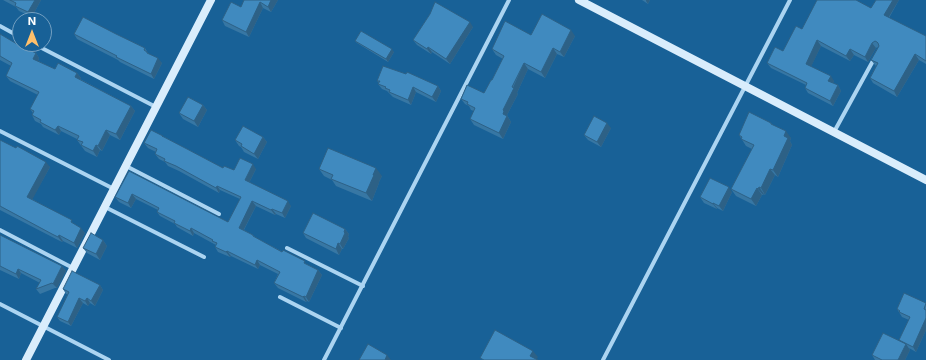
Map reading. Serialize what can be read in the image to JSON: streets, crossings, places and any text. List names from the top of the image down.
{
  "north": "top"
}
